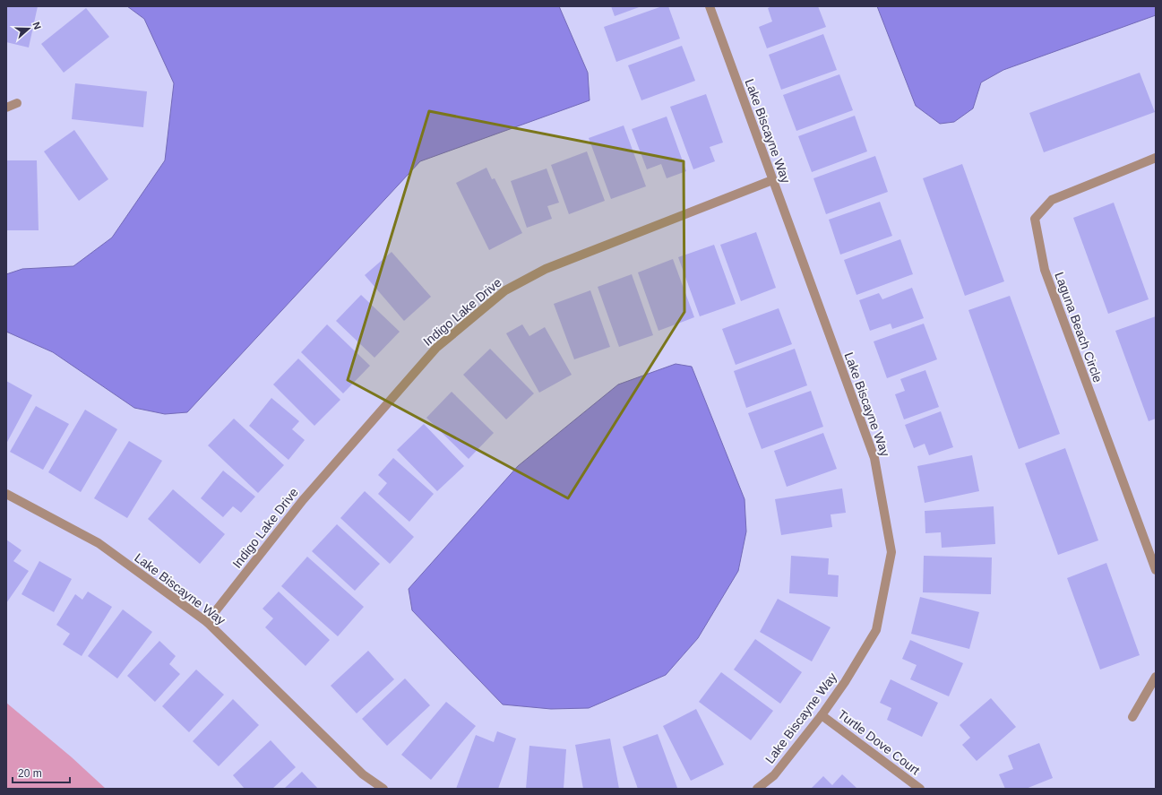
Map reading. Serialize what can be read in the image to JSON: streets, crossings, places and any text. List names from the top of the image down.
{
  "streets": {
    "street": [
      "Lake Biscayne Way",
      "Indigo Lake Drive",
      "Laguna Beach Circle",
      "Turtle Dove Court"
    ]
  },
  "crossings": [
    ["Lake Biscayne Way", "Indigo Lake Drive"],
    ["Lake Biscayne Way", "Turtle Dove Court"]
  ],
  "scale_bar": "20 m",
  "north": "right"
}
